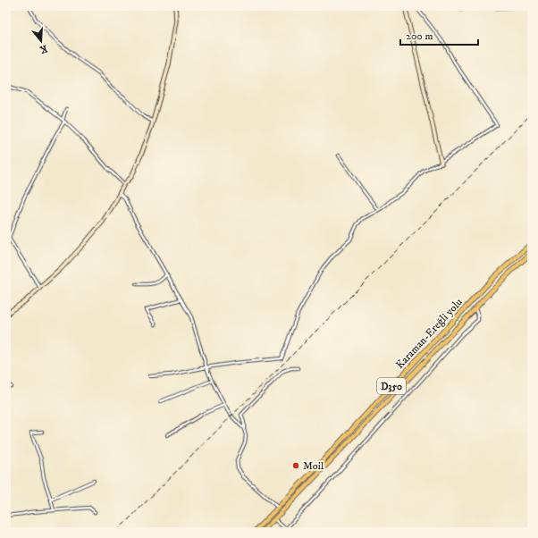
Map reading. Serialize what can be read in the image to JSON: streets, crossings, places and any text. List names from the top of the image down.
{
  "streets": {
    "highway": ["Karaman-Ereğli yolu", "D350"]
  },
  "places": ["Moil"],
  "scale_bar": "200 m",
  "north": "bottom"
}
